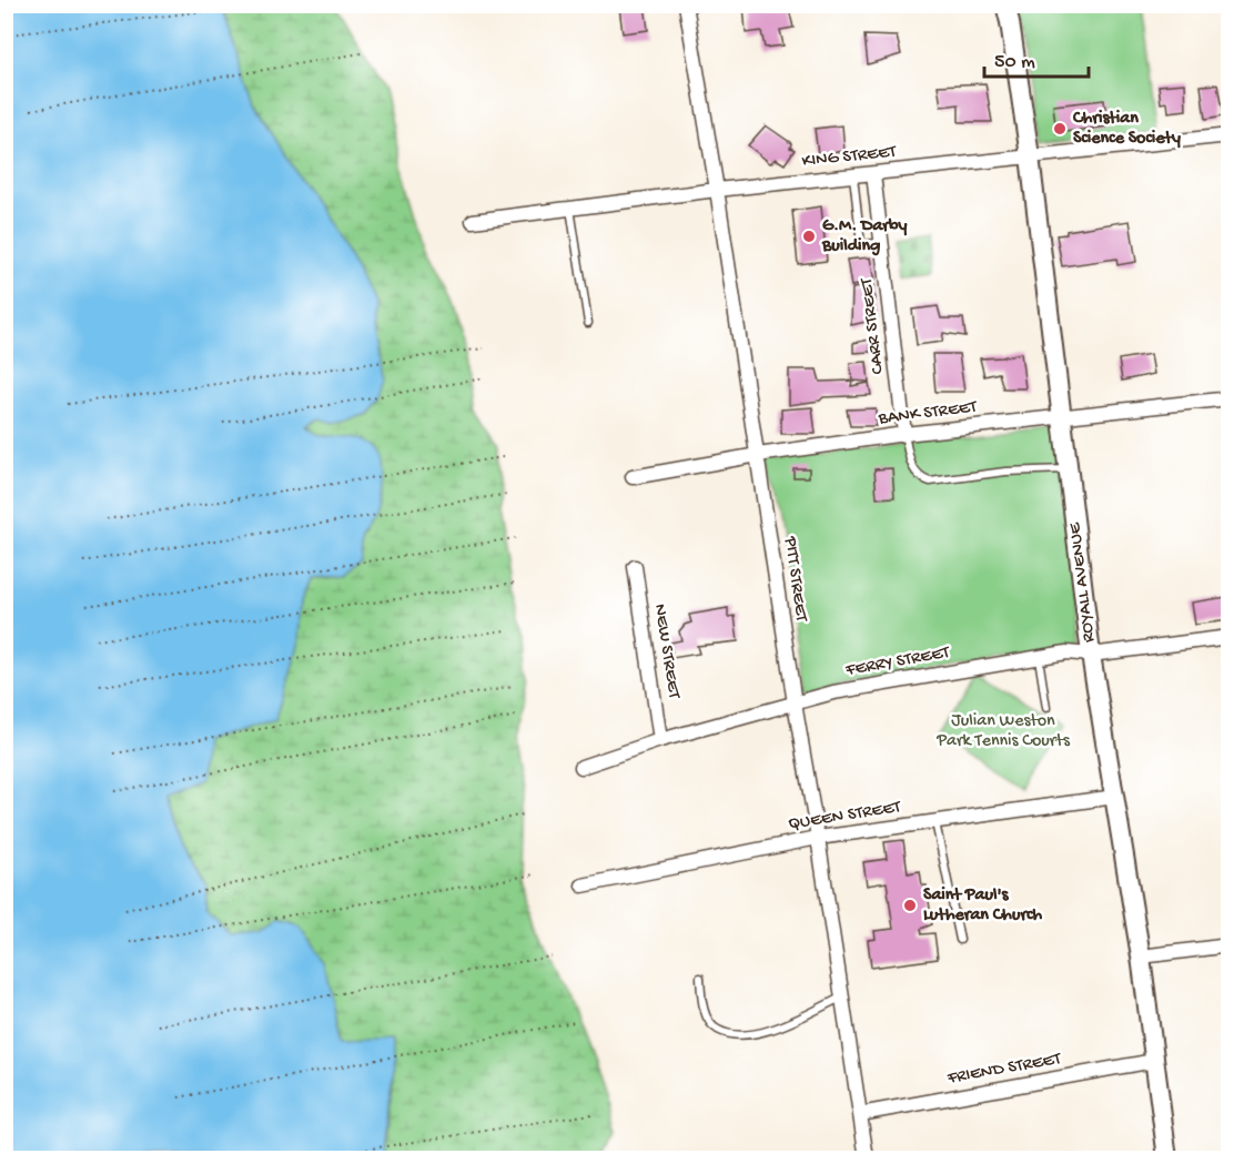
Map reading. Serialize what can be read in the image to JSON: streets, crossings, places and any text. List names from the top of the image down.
{
  "streets": {
    "street": [
      "KING STREET",
      "CARR STREET",
      "BANK STREET",
      "PITT STREET",
      "ROYALL AVENUE",
      "NEW STREET",
      "FERRY STREET",
      "QUEEN STREET",
      "FRIEND STREET"
    ]
  },
  "crossings": [
    ["KING STREET", "CARR STREET"],
    ["KING STREET", "PITT STREET"],
    ["KING STREET", "ROYALL AVENUE"],
    ["CARR STREET", "BANK STREET"],
    ["BANK STREET", "PITT STREET"],
    ["BANK STREET", "ROYALL AVENUE"],
    ["PITT STREET", "FERRY STREET"],
    ["PITT STREET", "QUEEN STREET"],
    ["PITT STREET", "FRIEND STREET"],
    ["ROYALL AVENUE", "FERRY STREET"],
    ["ROYALL AVENUE", "QUEEN STREET"],
    ["ROYALL AVENUE", "FRIEND STREET"],
    ["NEW STREET", "FERRY STREET"]
  ],
  "parks": ["Julian Weston Park Tennis Courts"],
  "places": ["Christian Science Society", "G.M. Darby Building", "Saint Paul's Lutheran Church"],
  "scale_bar": "50 m"
}
